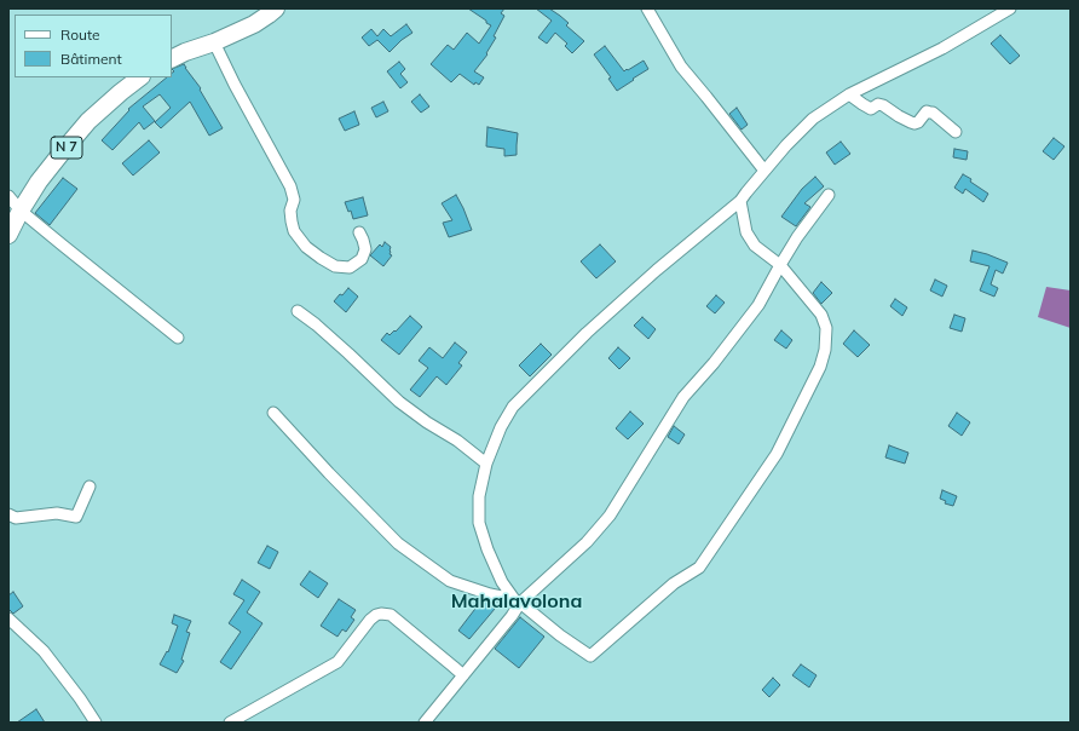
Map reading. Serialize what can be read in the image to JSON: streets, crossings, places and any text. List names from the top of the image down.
{
  "streets": {
    "main road": ["N 7"]
  },
  "districts": ["Mahalavolona"],
  "legend": ["Route", "Bâtiment"]
}
